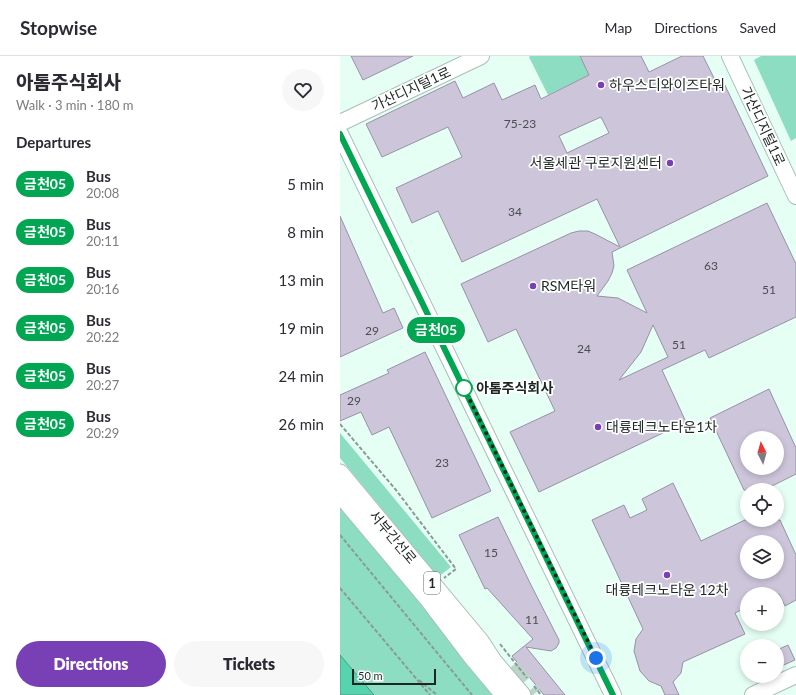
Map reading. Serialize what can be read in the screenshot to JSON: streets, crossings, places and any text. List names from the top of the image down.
{
  "streets": {
    "main road": ["서부간선로", "1"],
    "street": ["가산디지털1로"]
  },
  "places": [
    "하우스디와이즈타워",
    "서울세관 구로지원센터",
    "RSM타워",
    "아톰주식회사",
    "대륭테크노타운1차",
    "대륭테크노타운 12차"
  ],
  "lines": ["bus line 금천05"],
  "house_numbers": [
    "75-23",
    "34",
    "63",
    "51",
    "29",
    "51",
    "24",
    "29",
    "23",
    "15",
    "11"
  ],
  "scale_bar": "50 m",
  "north": "top",
  "page": {
    "header": "Stopwise",
    "nav": ["Map", "Directions", "Saved"],
    "heading": [
      ["아톰주식회사", "Walk · 3 min · 180 m"],
      "Departures"
    ],
    "on_map": "금천05",
    "list": [
      {
        "mark": "금천05",
        "name": "Bus",
        "note": "20:08",
        "value": "5 min"
      },
      {
        "mark": "금천05",
        "name": "Bus",
        "note": "20:11",
        "value": "8 min"
      },
      {
        "mark": "금천05",
        "name": "Bus",
        "note": "20:16",
        "value": "13 min"
      },
      {
        "mark": "금천05",
        "name": "Bus",
        "note": "20:22",
        "value": "19 min"
      },
      {
        "mark": "금천05",
        "name": "Bus",
        "note": "20:27",
        "value": "24 min"
      },
      {
        "mark": "금천05",
        "name": "Bus",
        "note": "20:29",
        "value": "26 min"
      }
    ],
    "map_buttons": ["+", "−"],
    "buttons": ["Directions", "Tickets"],
    "scale": "50 m"
  }
}
